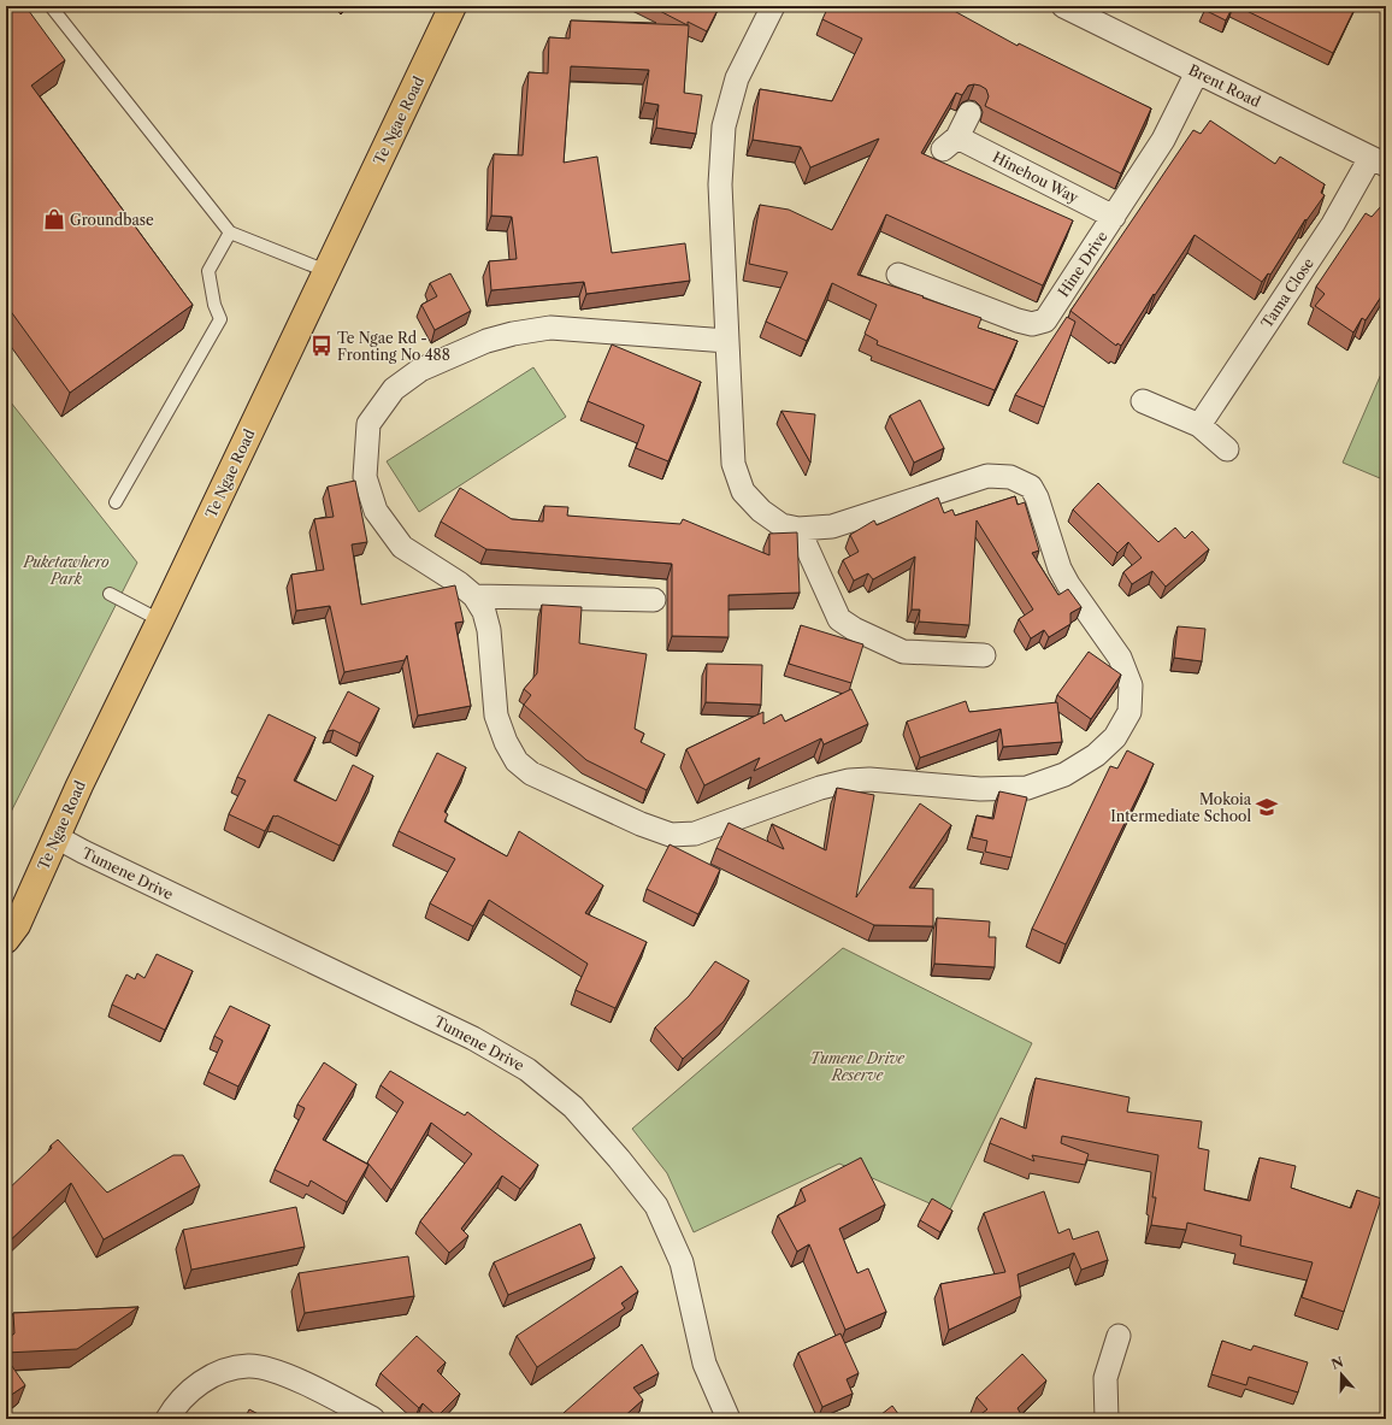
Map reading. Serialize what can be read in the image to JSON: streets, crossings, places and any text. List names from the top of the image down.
{
  "streets": {
    "highway": ["Te Ngae Road"],
    "street": [
      "Brent Road",
      "Hinehou Way",
      "Hine Drive",
      "Tama Close",
      "Tumene Drive"
    ]
  },
  "crossings": [
    ["Brent Road", "Hine Drive"],
    ["Brent Road", "Tama Close"],
    ["Te Ngae Road", "Tumene Drive"],
    ["Hinehou Way", "Hine Drive"]
  ],
  "parks": ["Puketawhero Park", "Tumene Drive Reserve"],
  "places": {
    "shop": ["Groundbase"],
    "bus stop": ["Te Ngae Rd - Fronting No 488"],
    "school or university": ["Mokoia Intermediate School"]
  },
  "north": "top"
}
